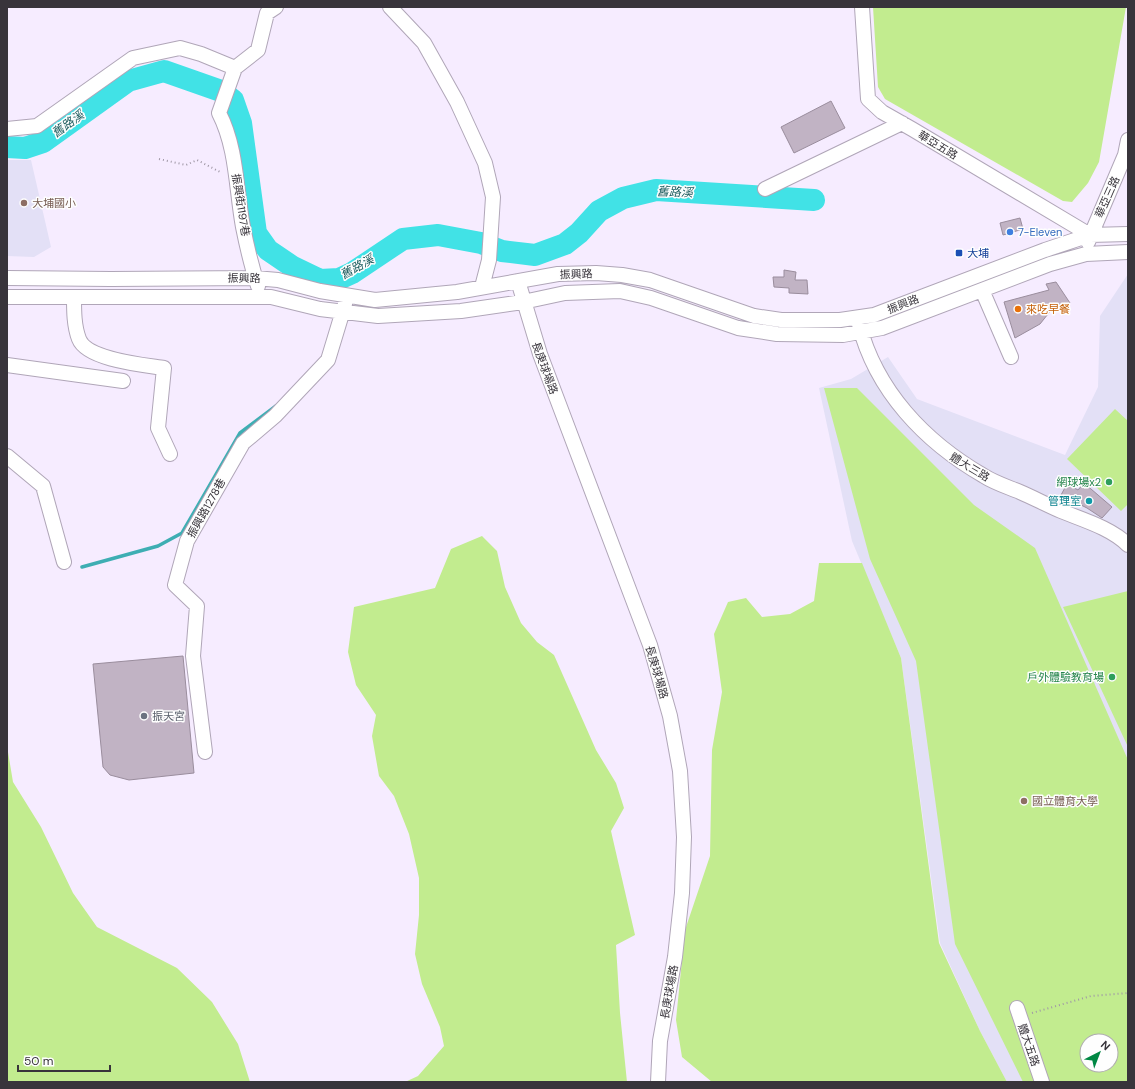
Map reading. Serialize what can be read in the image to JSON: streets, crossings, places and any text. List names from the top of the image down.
{
  "streets": {
    "street": [
      "華亞五路",
      "華亞三路",
      "振興街1197巷",
      "振興路",
      "長庚球場路",
      "體大三路",
      "振興路1278巷",
      "體大五路"
    ]
  },
  "crossings": [
    ["華亞五路", "華亞三路"],
    ["華亞五路", "振興路"],
    ["華亞三路", "振興路"],
    ["振興街1197巷", "振興路"],
    ["振興路", "長庚球場路"],
    ["振興路", "體大三路"],
    ["振興路", "振興路1278巷"]
  ],
  "water": ["舊路溪"],
  "places": {
    "other": [
      "大埔國小",
      "7-Eleven",
      "來吃早餐",
      "網球場x2",
      "管理室",
      "戶外體驗教育場",
      "振天宮",
      "國立體育大學"
    ],
    "transit": ["大埔"]
  },
  "scale_bar": "50 m",
  "north": "top right"
}
